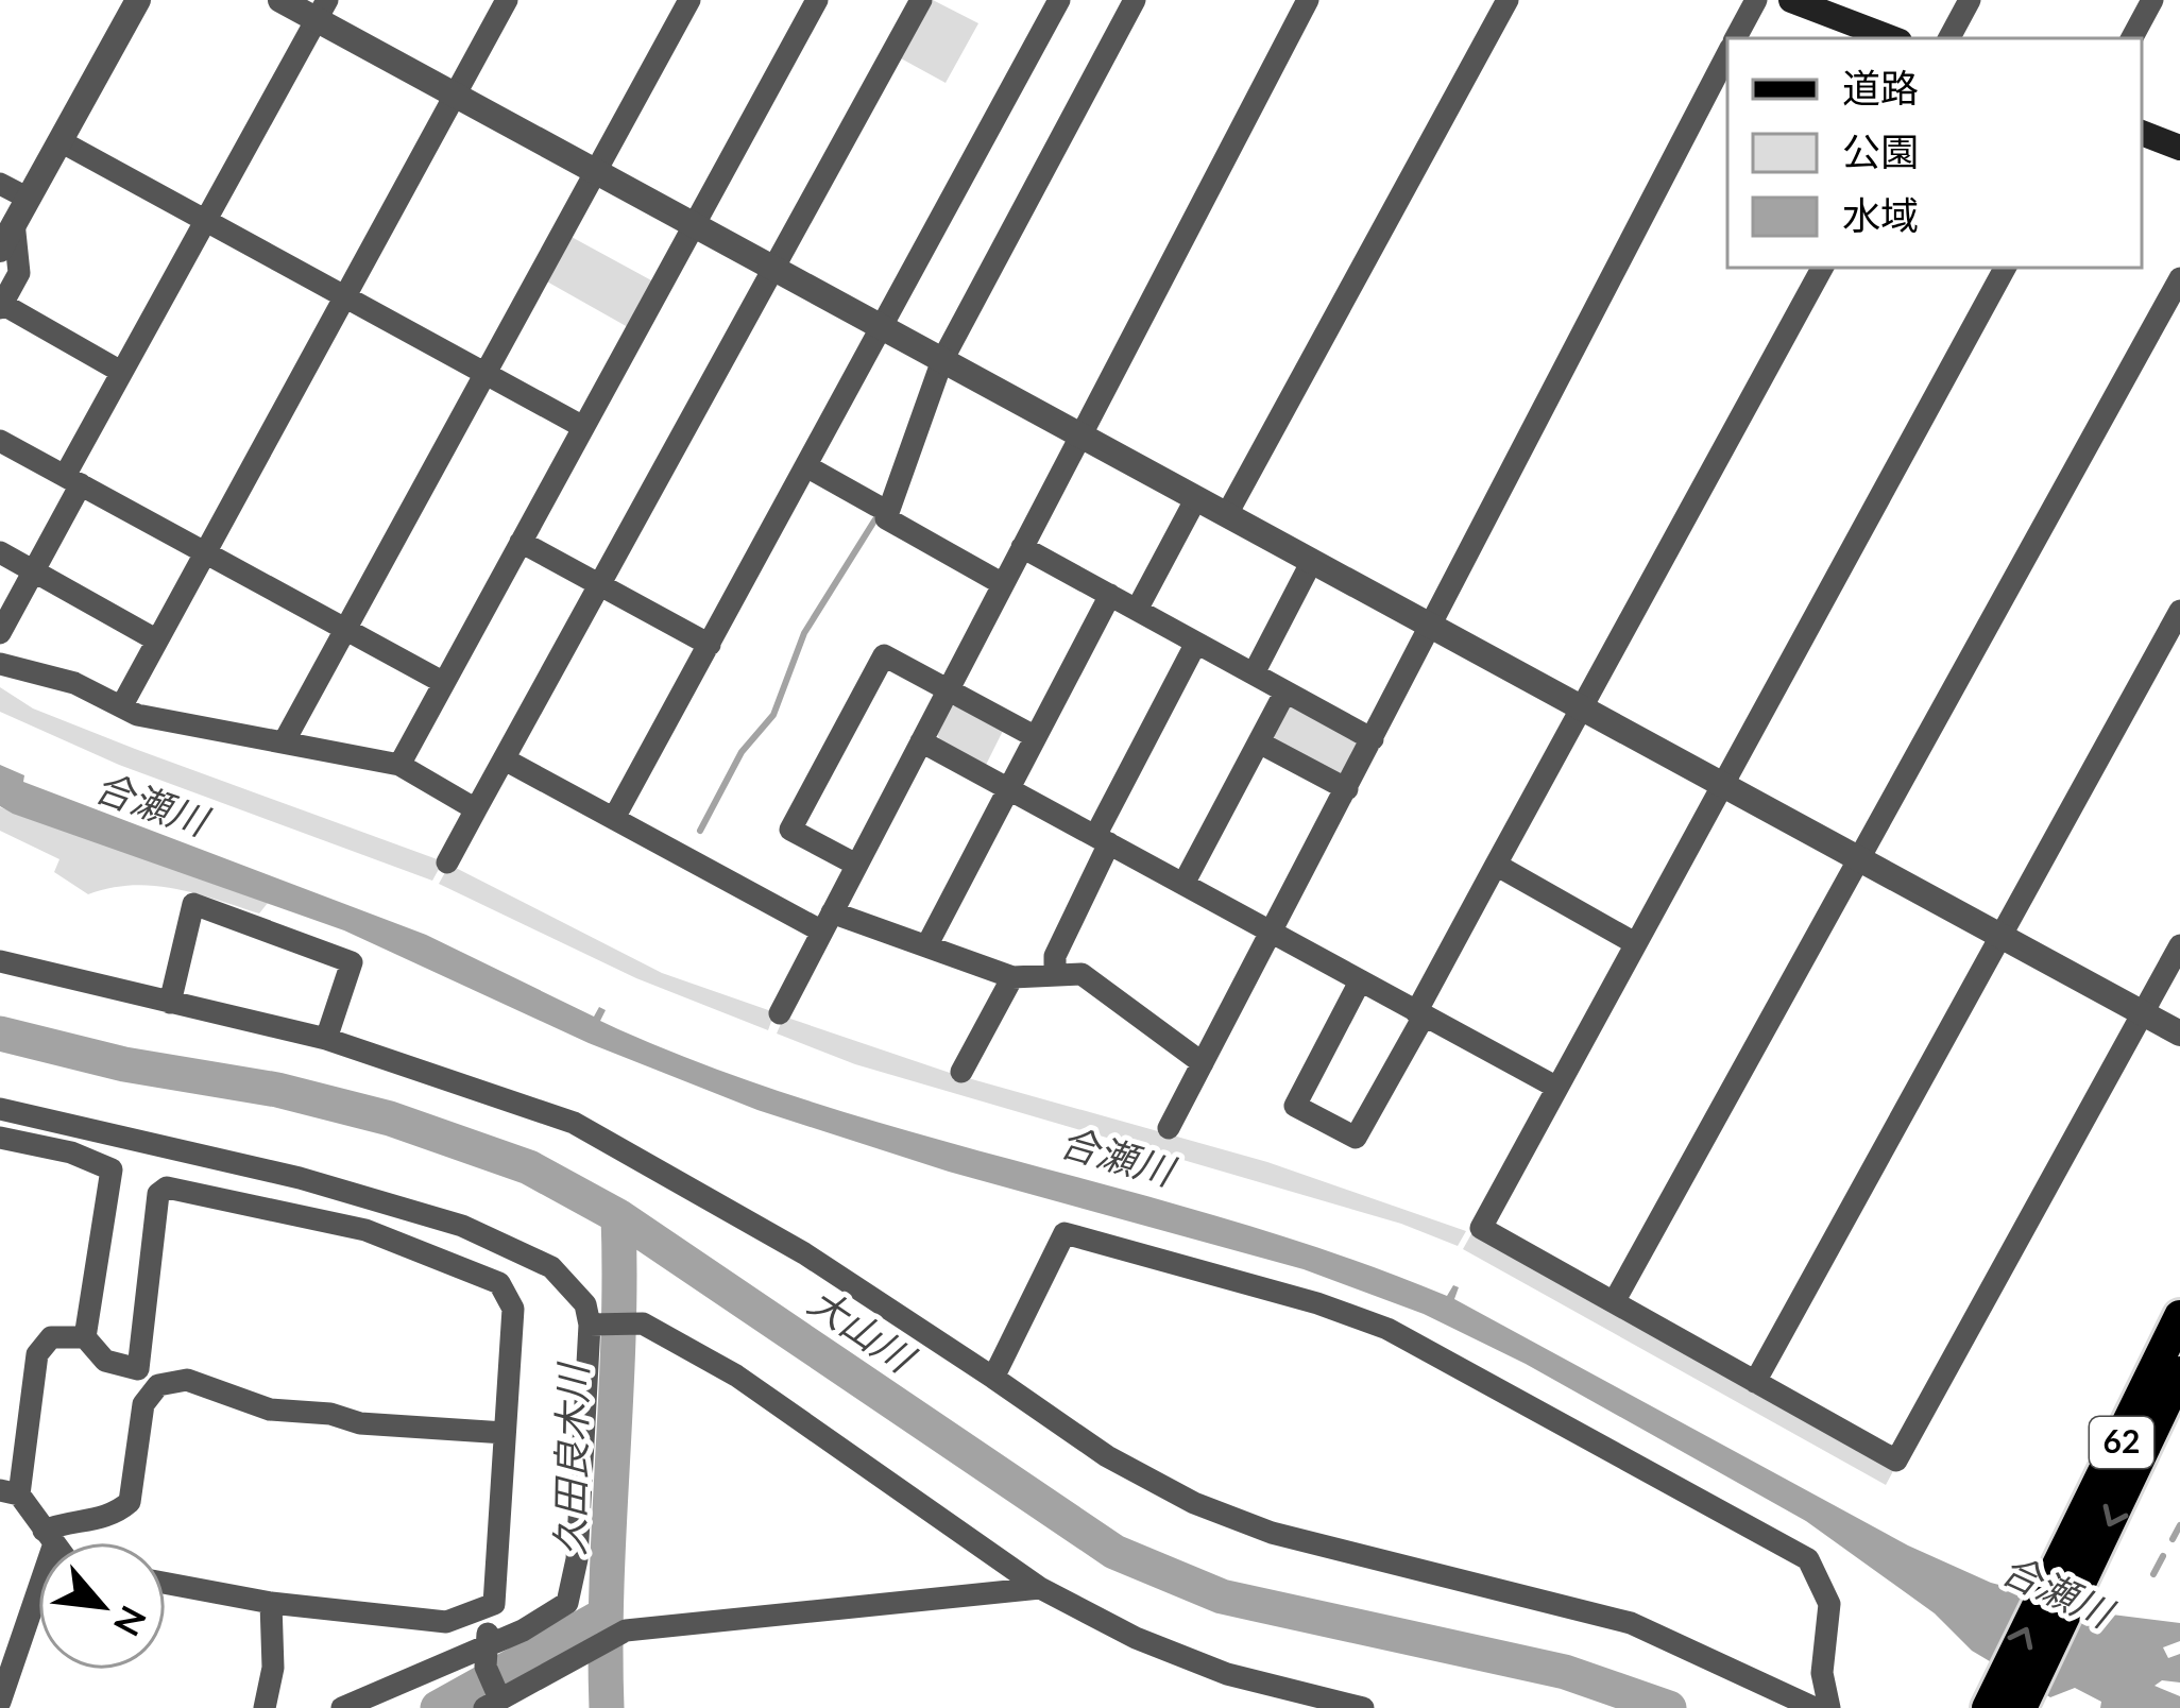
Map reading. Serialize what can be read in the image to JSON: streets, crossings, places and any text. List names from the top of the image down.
{
  "streets": {
    "main road": ["62"]
  },
  "water": ["合瀬川", "大山川", "久田良木川"],
  "legend": ["道路", "公園", "水域"],
  "north": "bottom right"
}
